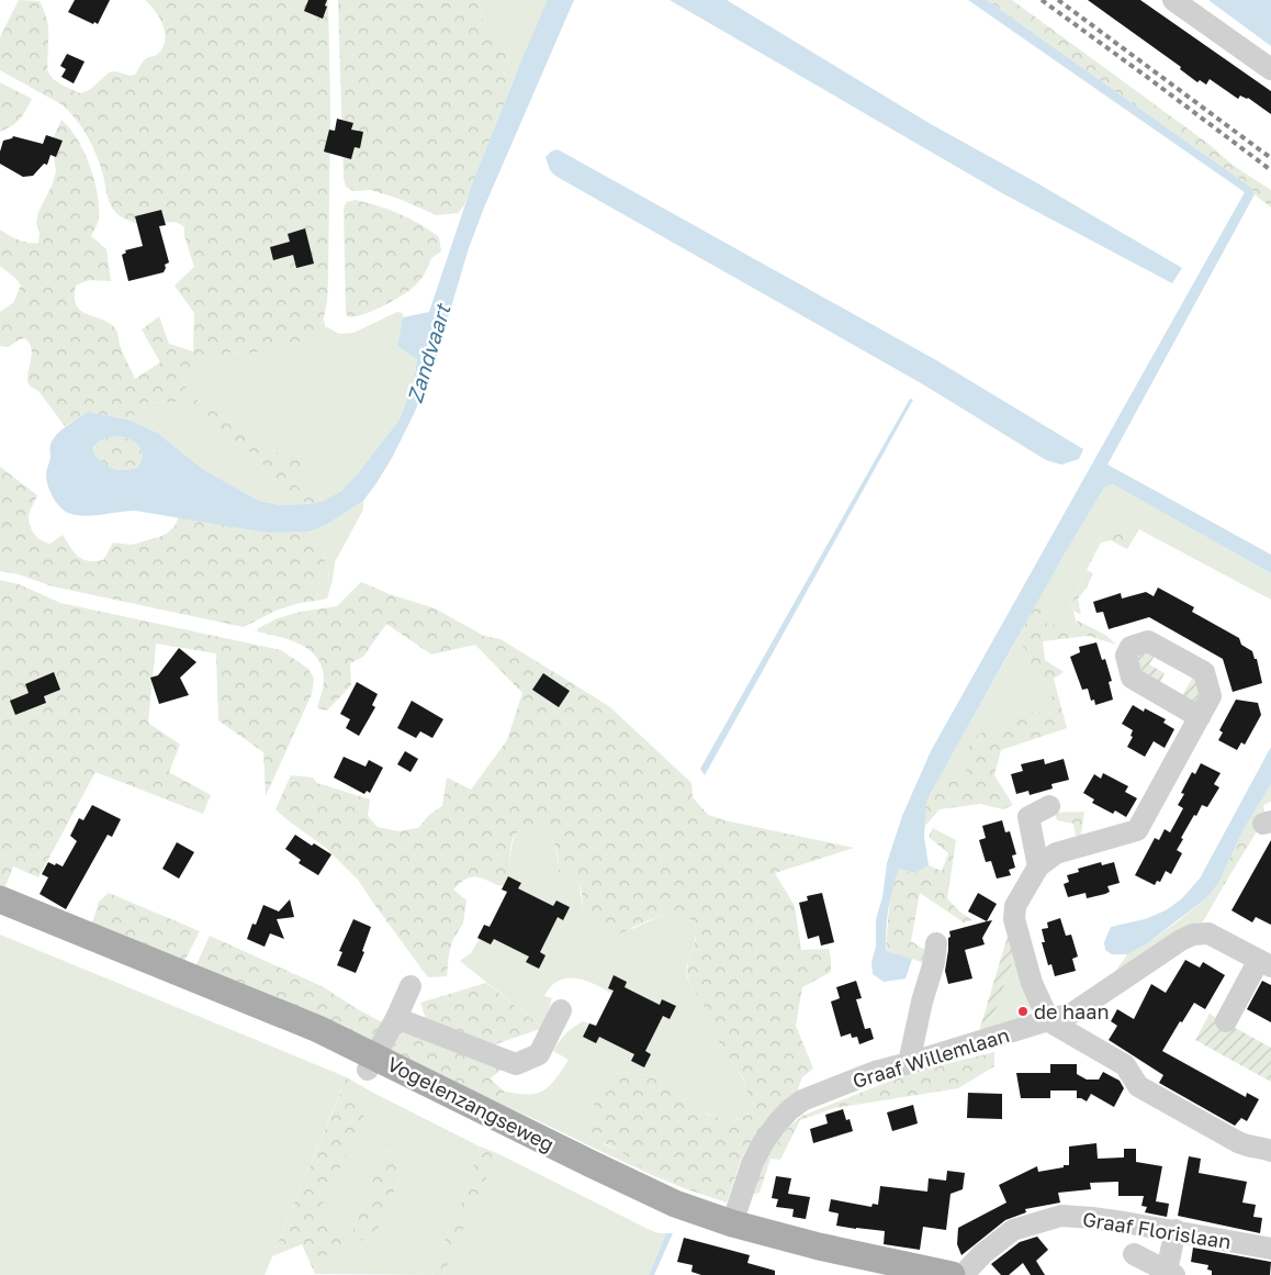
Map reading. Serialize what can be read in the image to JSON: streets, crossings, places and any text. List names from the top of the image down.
{
  "streets": {
    "main road": ["Vogelenzangseweg"],
    "street": ["Graaf Willemlaan", "Graaf Florislaan"]
  },
  "crossings": [
    ["Graaf Willemlaan", "Vogelenzangseweg"]
  ],
  "water": ["Zandvaart"],
  "places": ["de haan"]
}
